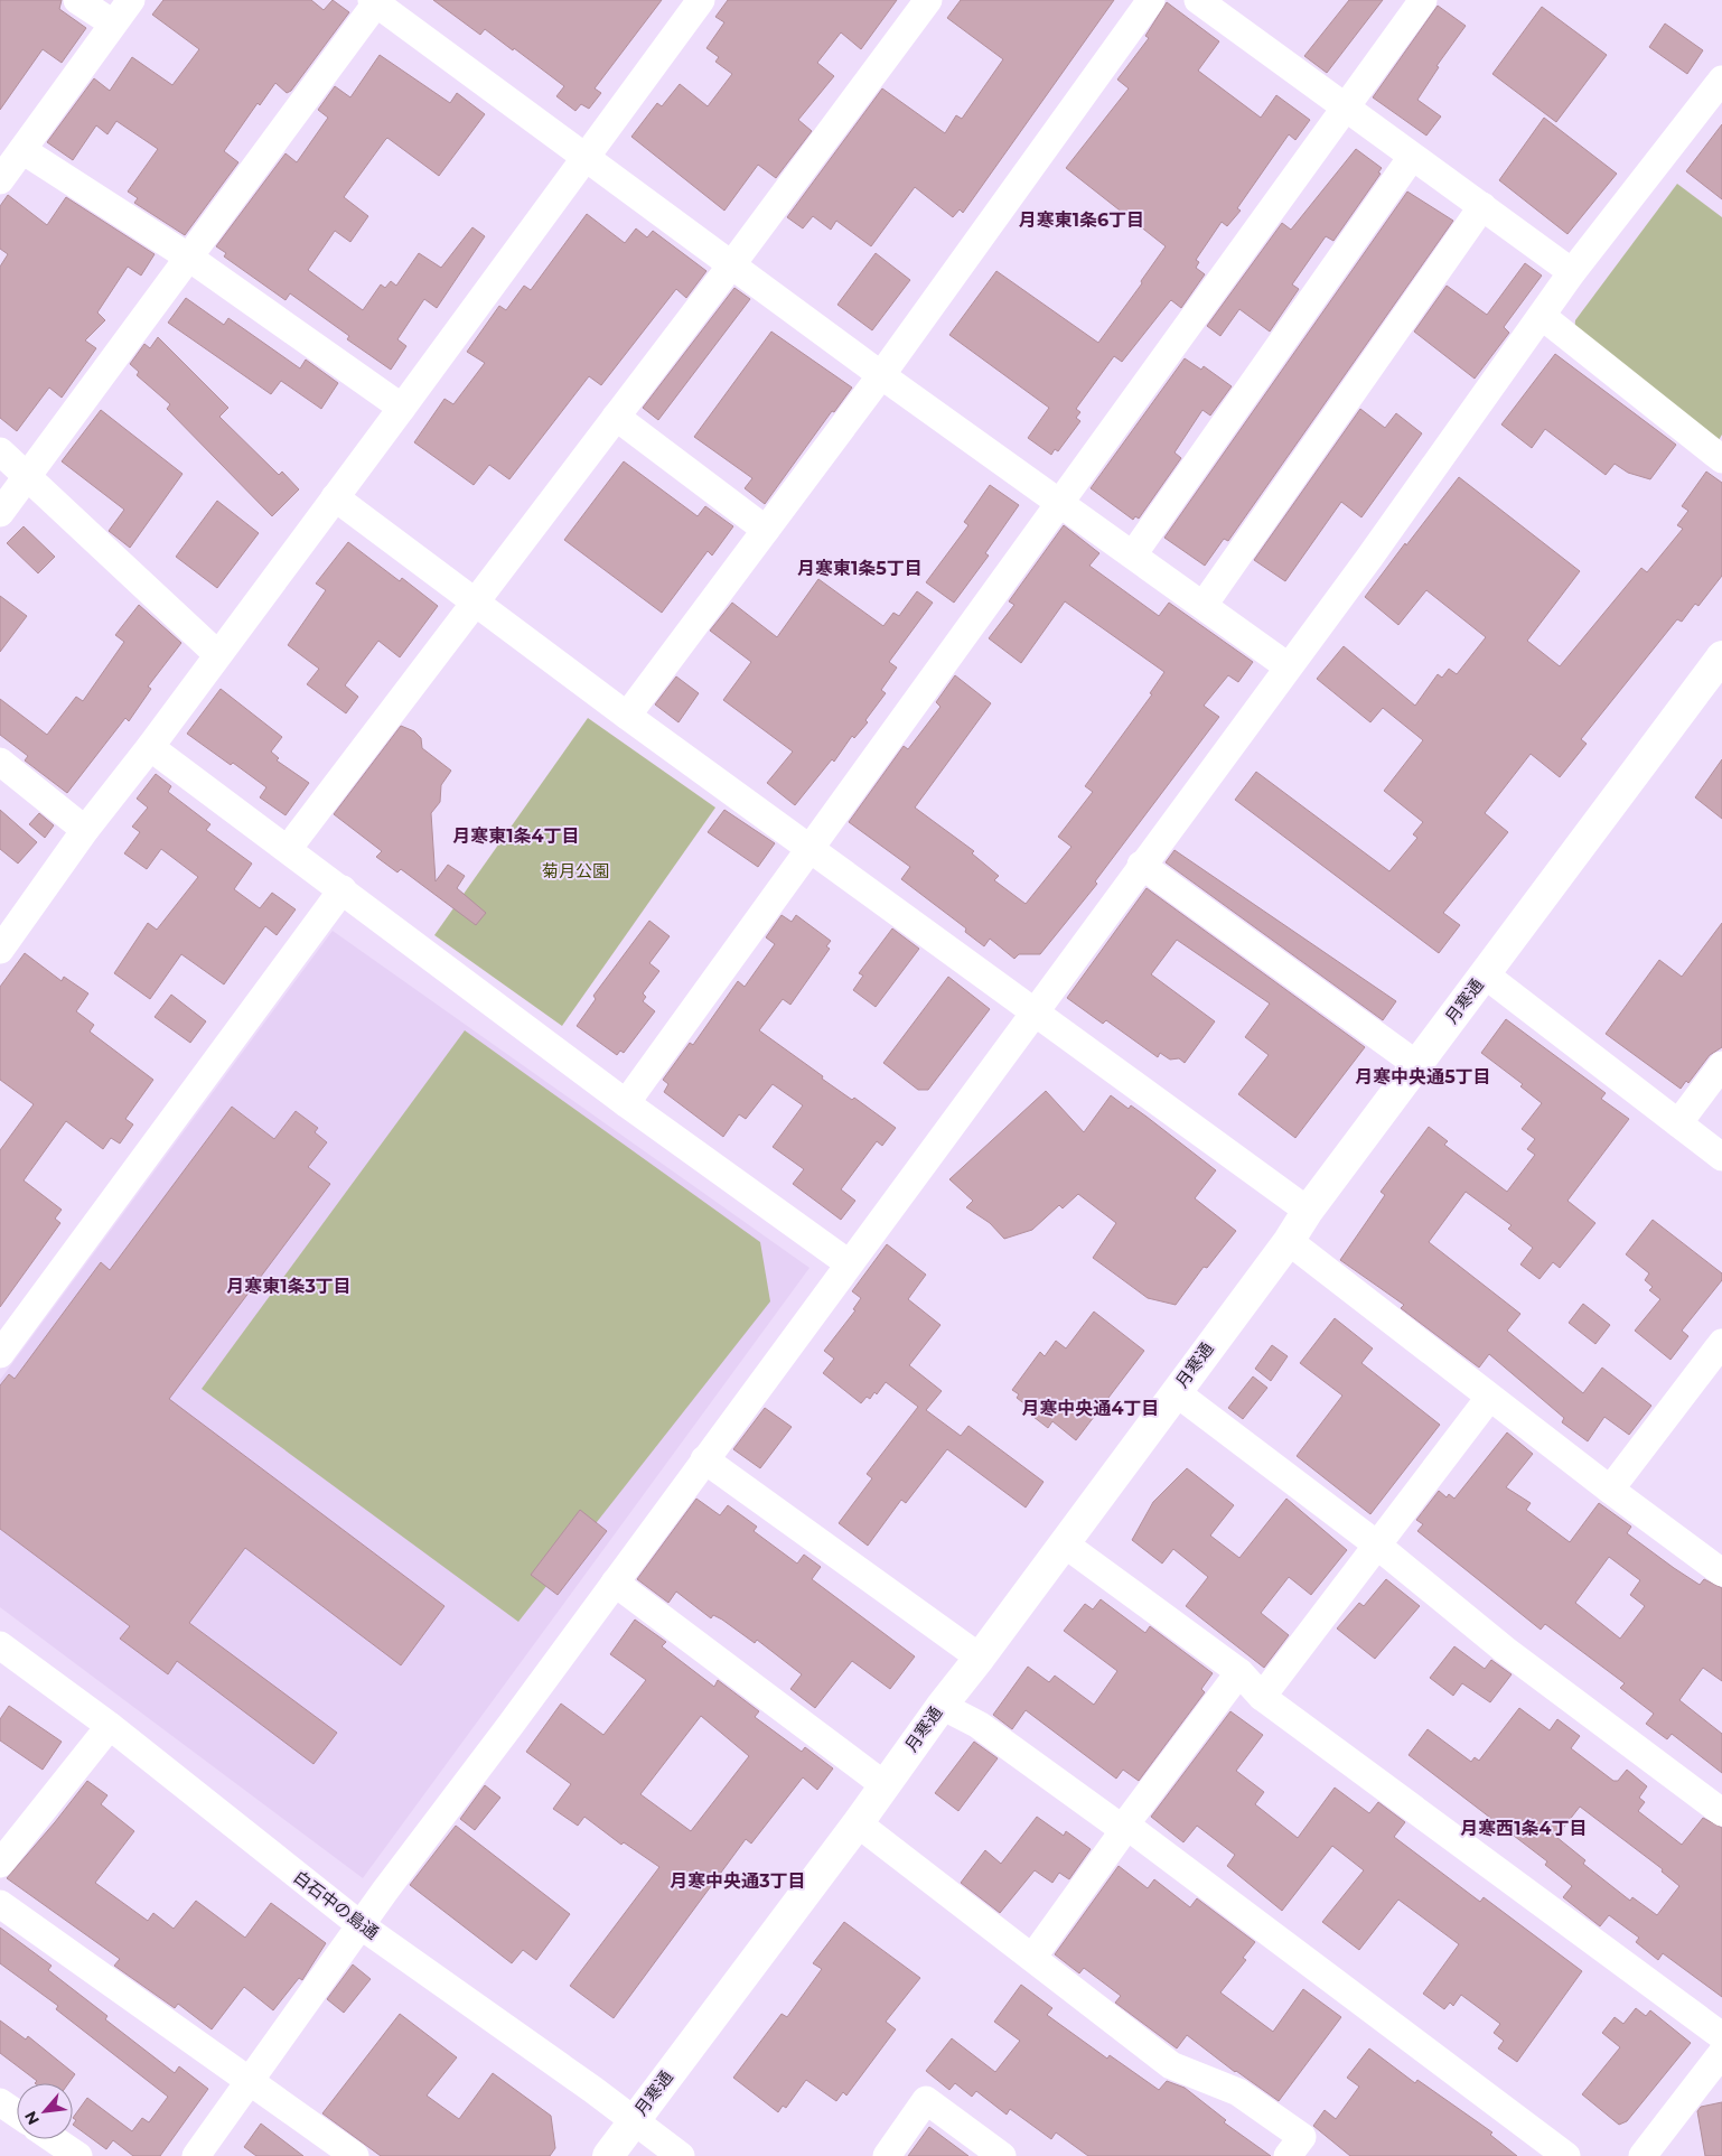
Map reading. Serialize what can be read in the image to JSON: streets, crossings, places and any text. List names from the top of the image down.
{
  "streets": {
    "highway": ["月寒通"],
    "street": ["白石中の島通"]
  },
  "crossings": [
    ["月寒通", "白石中の島通"]
  ],
  "districts": [
    "月寒東1条6丁目",
    "月寒東1条5丁目",
    "月寒東1条4丁目",
    "月寒中央通5丁目",
    "月寒東1条3丁目",
    "月寒中央通4丁目",
    "月寒西1条4丁目",
    "月寒中央通3丁目"
  ],
  "parks": ["菊月公園"],
  "north": "bottom left"
}
